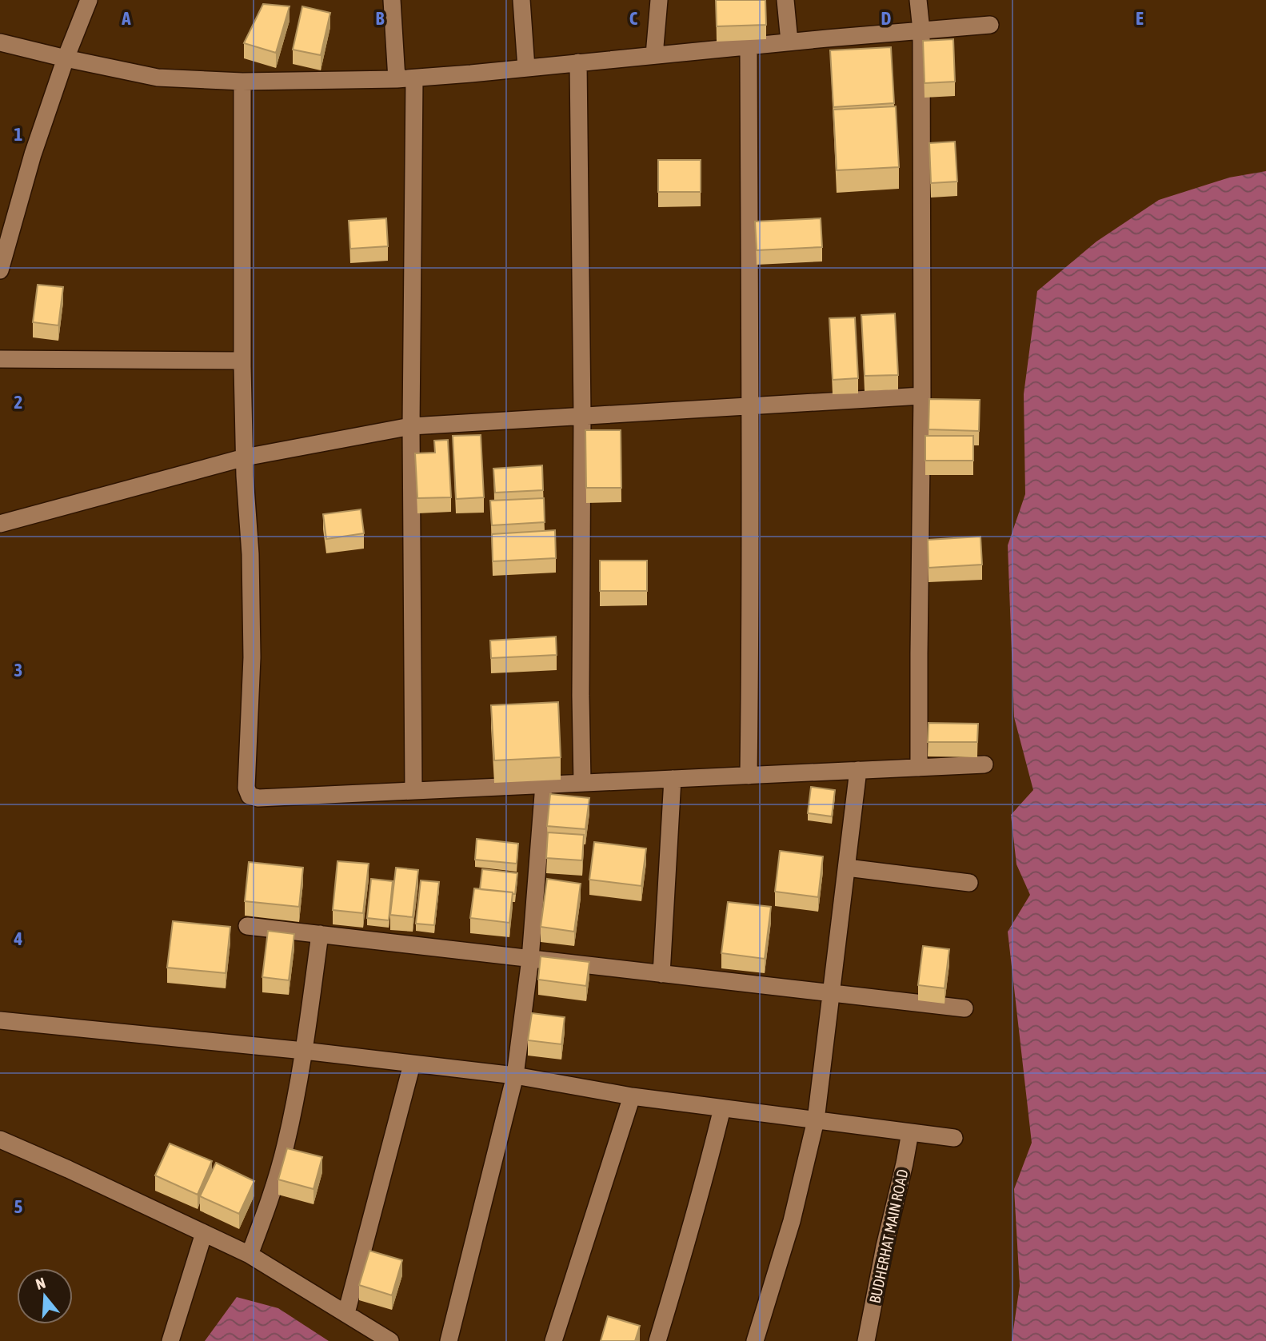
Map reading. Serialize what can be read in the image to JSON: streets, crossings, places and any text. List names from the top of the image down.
{
  "streets": {
    "street": ["BUDHERHAT MAIN ROAD"]
  },
  "north": "top",
  "grid": {
    "columns": [
      "A",
      "B",
      "C",
      "D",
      "E"
    ],
    "rows": [
      "1",
      "2",
      "3",
      "4",
      "5"
    ]
  }
}
